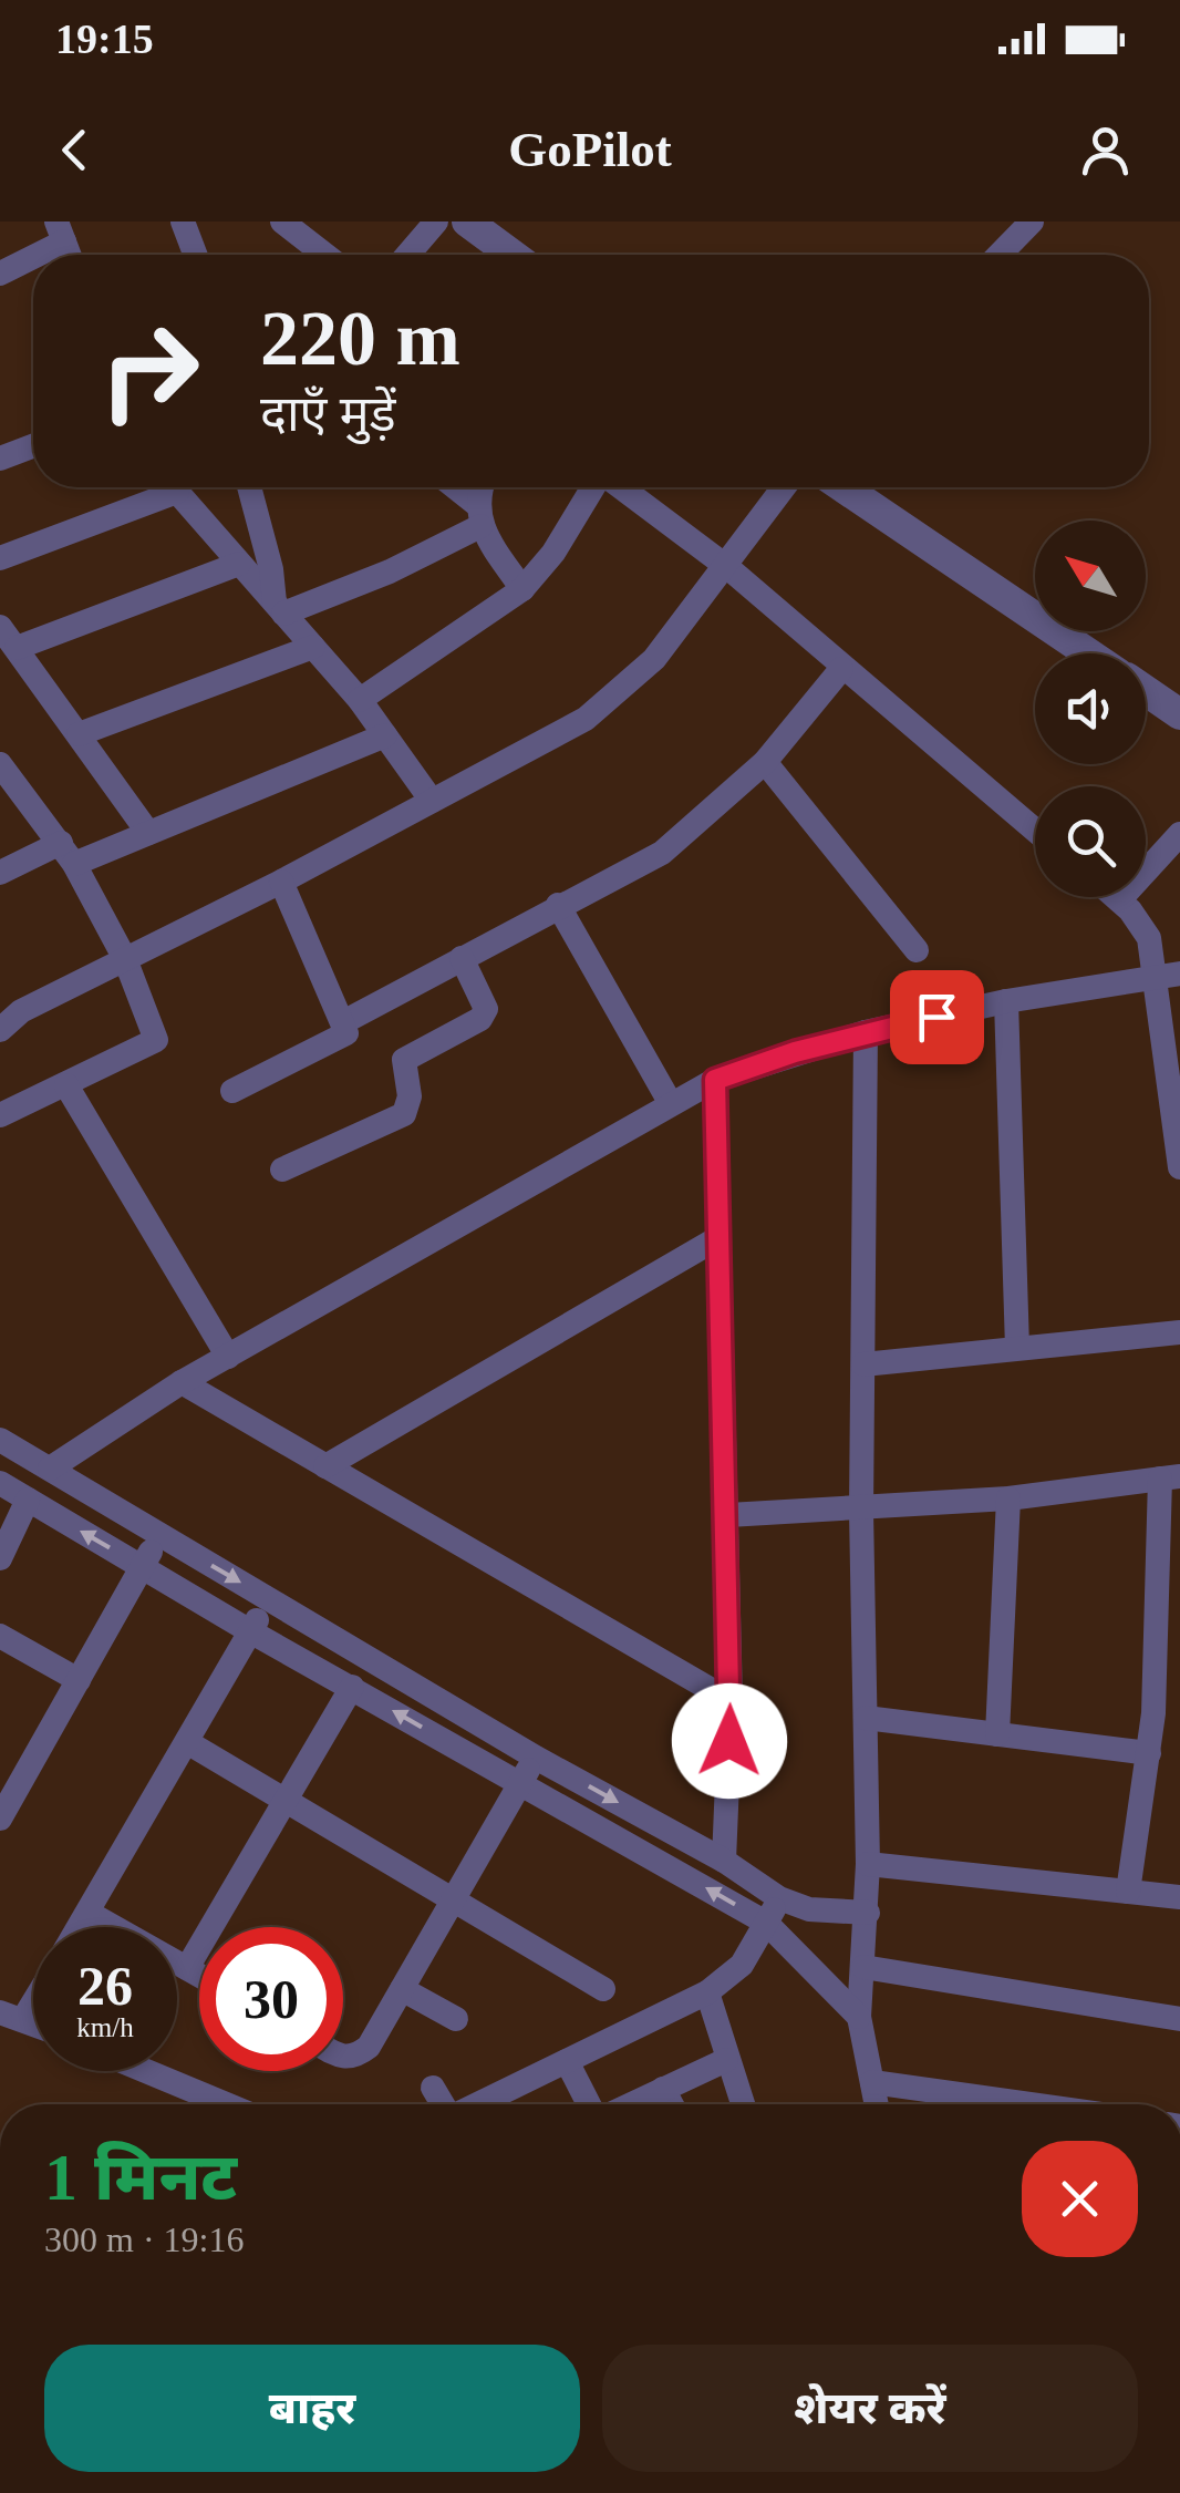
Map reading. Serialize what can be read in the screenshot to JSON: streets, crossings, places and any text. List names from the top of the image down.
{
  "north": "top left",
  "page": {
    "status": "19:15",
    "header": "GoPilot",
    "turn": ["220 m", "दाएँ मुड़ें"],
    "speed": "26 km/h",
    "limit": "30",
    "heading": ["1 मिनट", "300 m · 19:16"],
    "buttons": ["बाहर", "शेयर करें"]
  }
}
